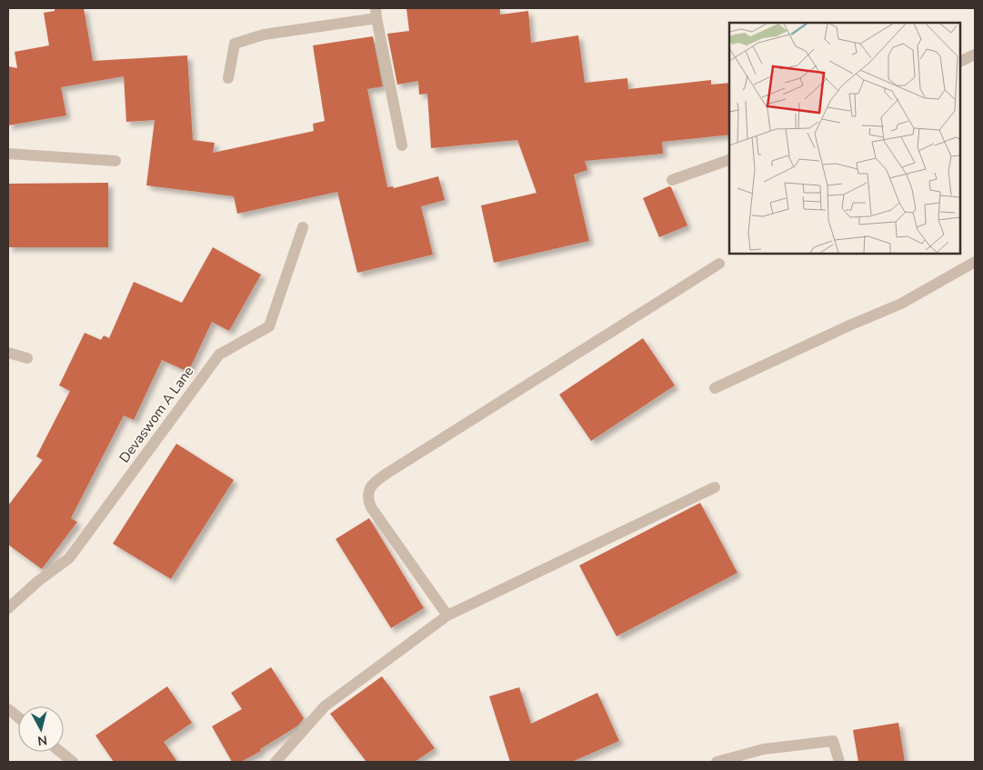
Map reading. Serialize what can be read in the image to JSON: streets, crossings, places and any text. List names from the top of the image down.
{
  "streets": {
    "street": ["Devaswom A Lane"]
  },
  "north": "bottom"
}
